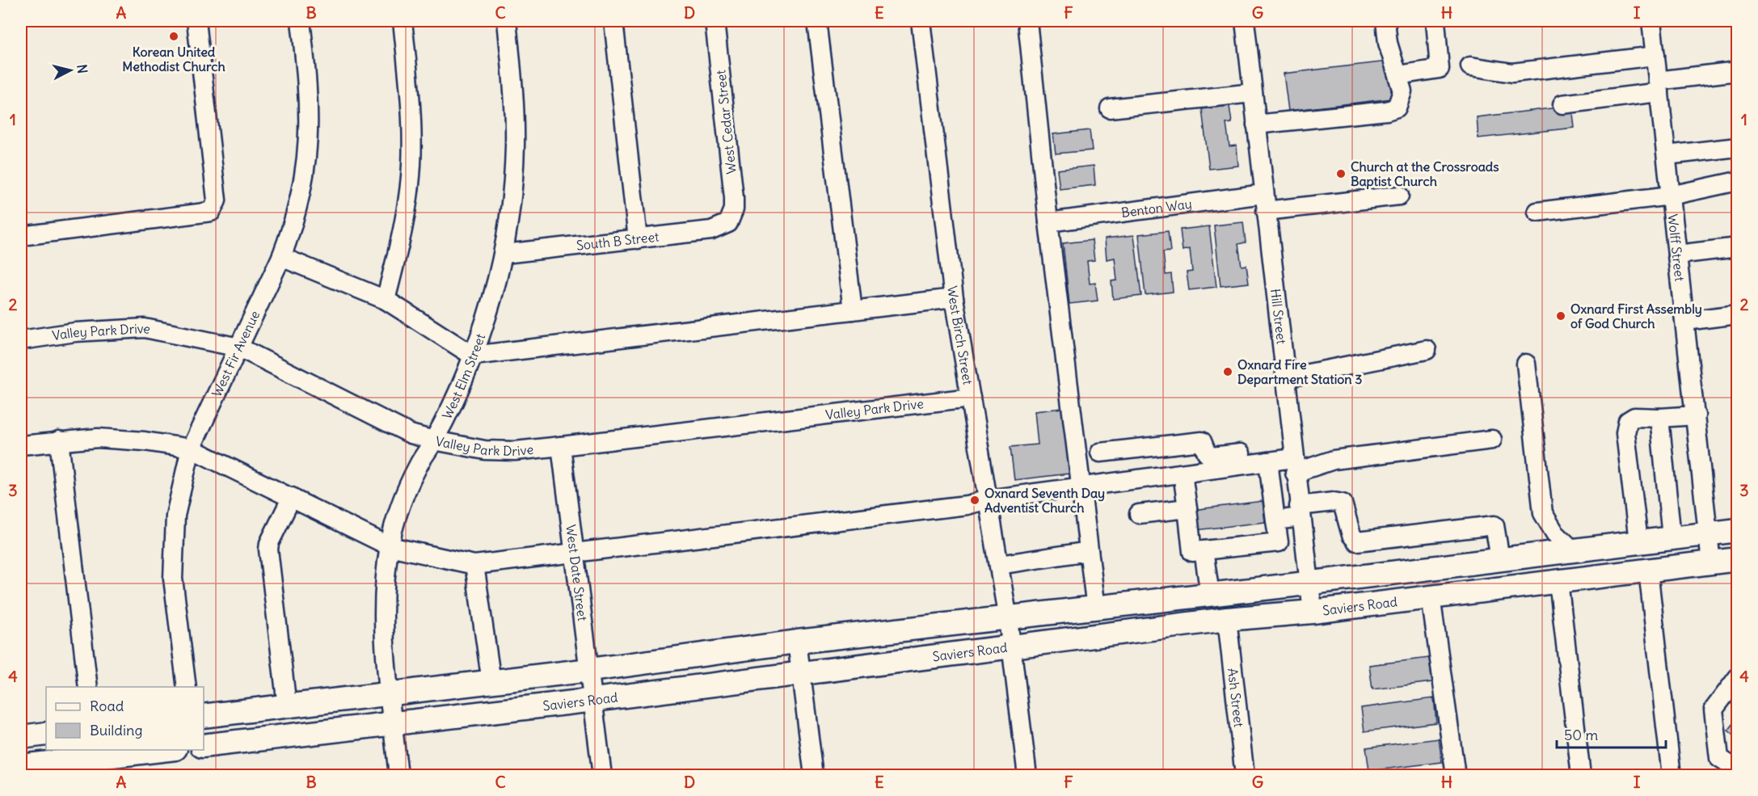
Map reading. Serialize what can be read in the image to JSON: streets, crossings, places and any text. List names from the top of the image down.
{
  "streets": {
    "main road": ["Saviers Road"],
    "street": [
      "West Cedar Street",
      "Benton Way",
      "South B Street",
      "Wolff Street",
      "Hill Street",
      "Valley Park Drive",
      "West Birch Street",
      "West Fir Avenue",
      "West Elm Street",
      "West Date Street",
      "Ash Street"
    ]
  },
  "crossings": [
    ["West Cedar Street", "South B Street"],
    ["Benton Way", "Hill Street"],
    ["South B Street", "West Elm Street"],
    ["Wolff Street", "Saviers Road"],
    ["Hill Street", "Saviers Road"],
    ["Valley Park Drive", "West Birch Street"],
    ["Valley Park Drive", "West Fir Avenue"],
    ["Valley Park Drive", "West Elm Street"],
    ["Valley Park Drive", "West Date Street"],
    ["West Birch Street", "Saviers Road"],
    ["West Elm Street", "Saviers Road"],
    ["West Date Street", "Saviers Road"],
    ["Saviers Road", "Ash Street"]
  ],
  "places": [
    "Korean United Methodist Church",
    "Church at the Crossroads Baptist Church",
    "Oxnard First Assembly of God Church",
    "Oxnard Fire Department Station 3",
    "Oxnard Seventh Day Adventist Church"
  ],
  "legend": ["Road", "Building"],
  "scale_bar": "50 m",
  "north": "right",
  "grid": {
    "columns": [
      "A",
      "B",
      "C",
      "D",
      "E",
      "F",
      "G",
      "H",
      "I"
    ],
    "rows": [
      "1",
      "2",
      "3",
      "4"
    ]
  }
}
